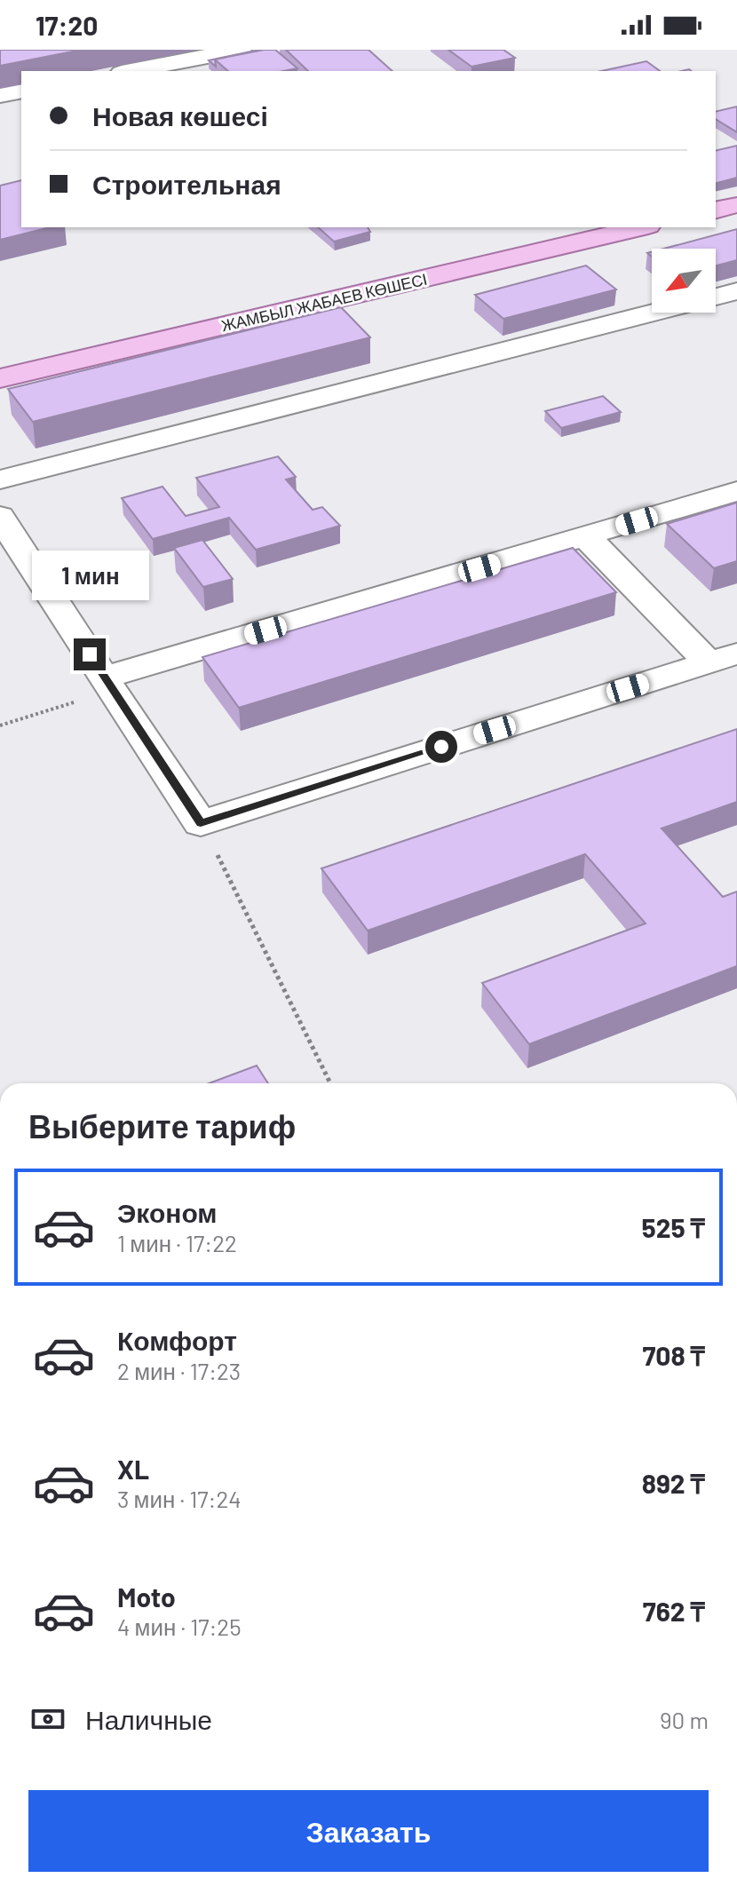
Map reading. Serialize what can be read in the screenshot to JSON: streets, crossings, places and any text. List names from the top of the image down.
{
  "streets": {
    "main road": ["ЖАМБЫЛ ЖАБАЕВ КӨШЕСІ"]
  },
  "north": "bottom left",
  "page": {
    "status": "17:20",
    "banner": ["Новая көшесі", "Строительная"],
    "bubble": "1 мин",
    "heading": "Выберите тариф",
    "list": [
      {
        "name": "Эконом",
        "note": "1 мин · 17:22",
        "value": "525 ₸"
      },
      {
        "name": "Комфорт",
        "note": "2 мин · 17:23",
        "value": "708 ₸"
      },
      {
        "name": "XL",
        "note": "3 мин · 17:24",
        "value": "892 ₸"
      },
      {
        "name": "Moto",
        "note": "4 мин · 17:25",
        "value": "762 ₸"
      }
    ],
    "pay": ["Наличные", "90 m"],
    "buttons": "Заказать"
  }
}
